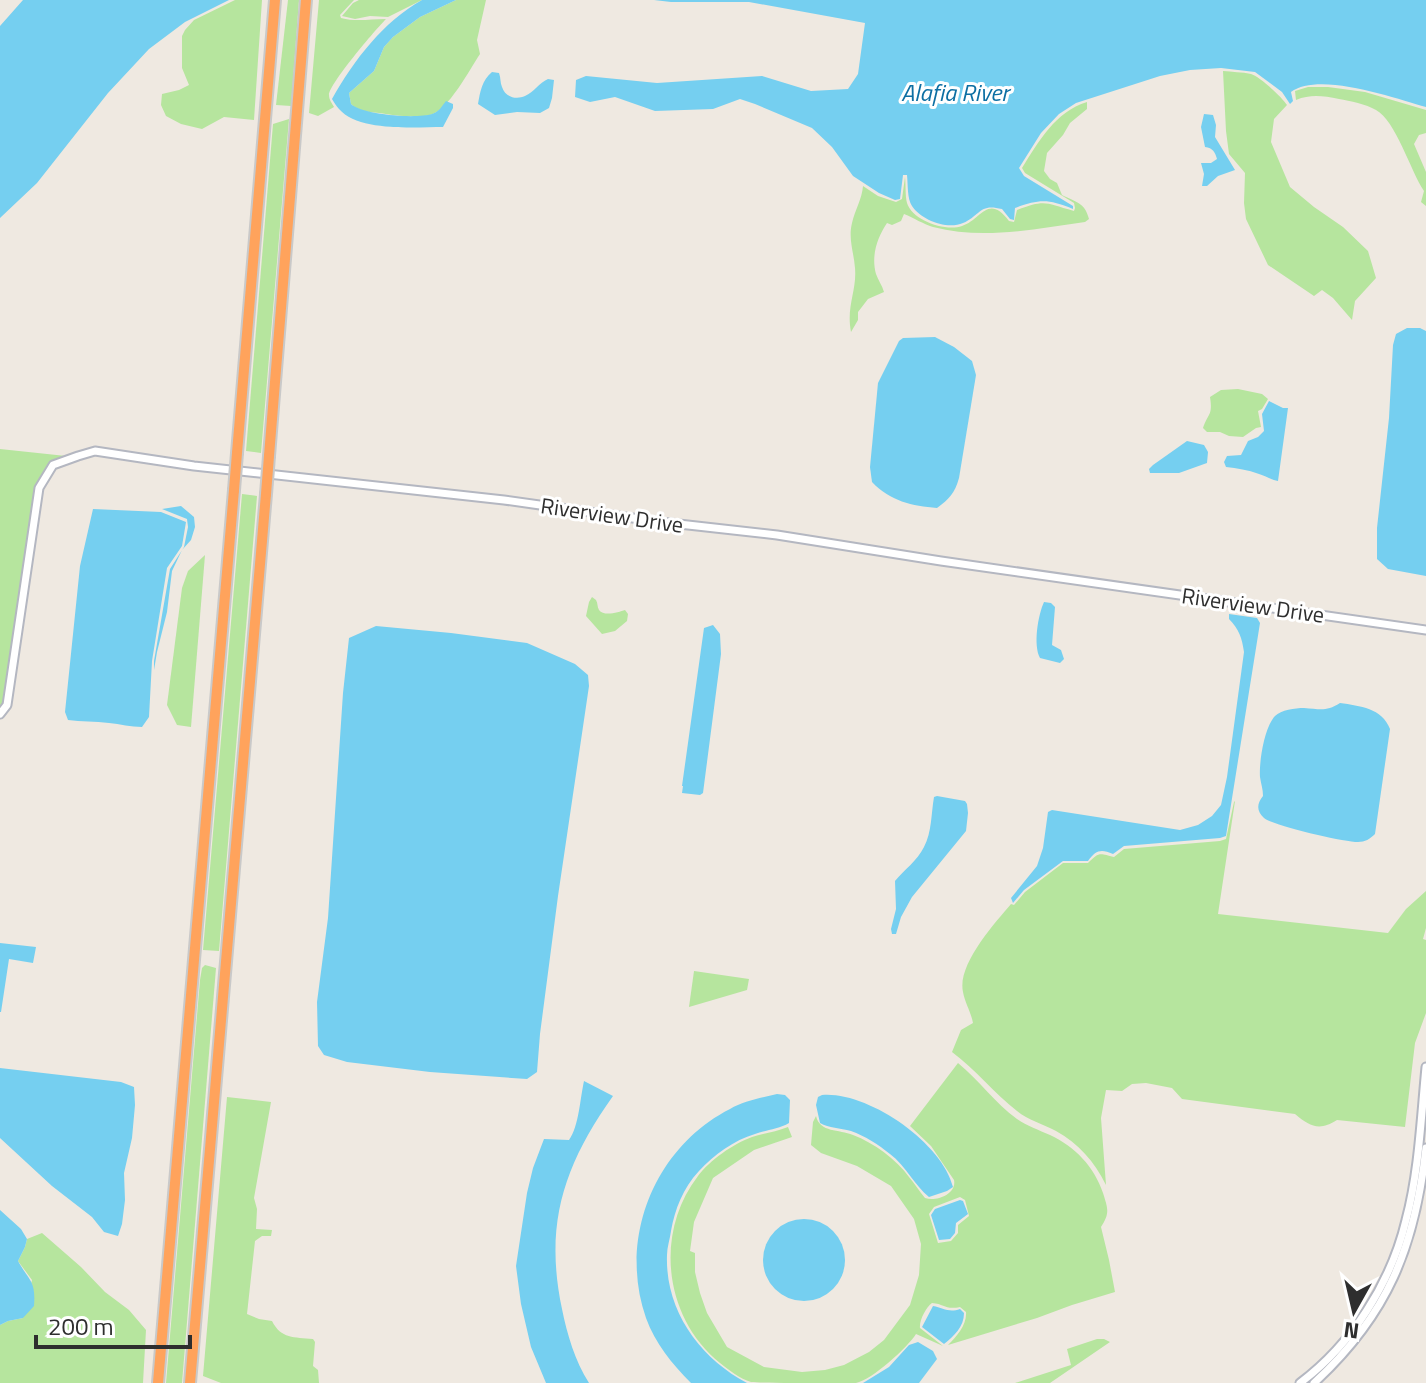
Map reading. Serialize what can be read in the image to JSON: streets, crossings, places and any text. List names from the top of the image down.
{
  "streets": {
    "street": ["Riverview Drive"]
  },
  "water": ["Alafia River"],
  "scale_bar": "200 m",
  "north": "bottom"
}
